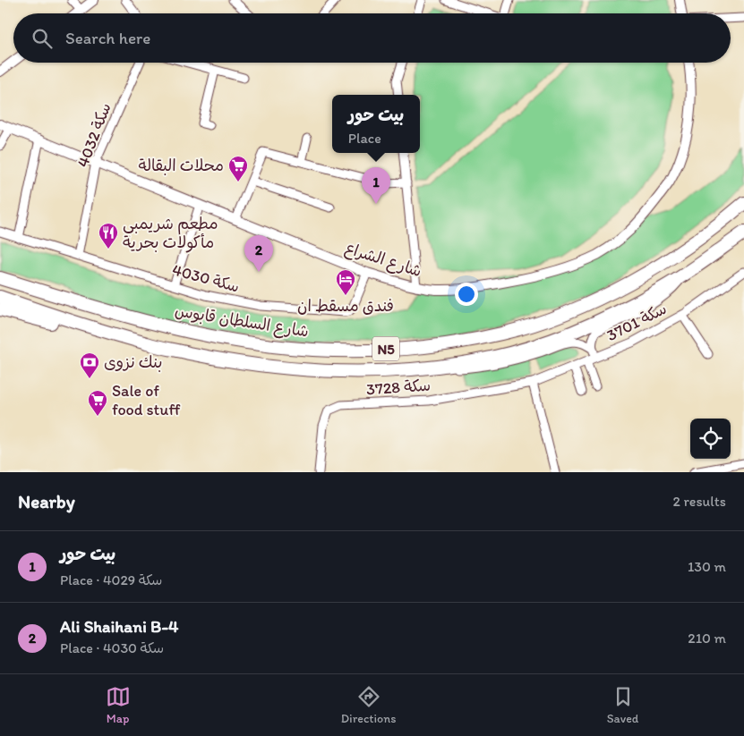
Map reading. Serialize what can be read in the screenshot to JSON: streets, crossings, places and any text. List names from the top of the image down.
{
  "streets": {
    "highway": ["شارع السلطان قابوس", "N5"],
    "street": [
      "سكة 4032",
      "شارع الشراع",
      "سكة 4030",
      "سكة 3701",
      "سكة 3728"
    ]
  },
  "crossings": [
    ["سكة 4032", "شارع الشراع"],
    ["سكة 4032", "سكة 4030"],
    ["شارع الشراع", "سكة 4030"],
    ["سكة 3701", "سكة 3728"]
  ],
  "places": {
    "supermarket": ["محلات البقالة", "Sale of food stuff"],
    "restaurant": ["مطعم شريمبي مأكولات بحرية"],
    "hotel": ["فندق مسقط ان"],
    "bank": ["بنك نزوى"]
  },
  "page": {
    "search": "Search here",
    "popup": ["بيت حور", "Place"],
    "pins": ["1", "2"],
    "heading": ["Nearby", "2 results"],
    "list": [
      {
        "mark": "1",
        "name": "بيت حور",
        "note": "Place · سكة 4029",
        "value": "130 m"
      },
      {
        "mark": "2",
        "name": "Ali Shaihani B-4",
        "note": "Place · سكة 4030",
        "value": "210 m"
      }
    ],
    "nav": ["Map", "Directions", "Saved"]
  }
}
